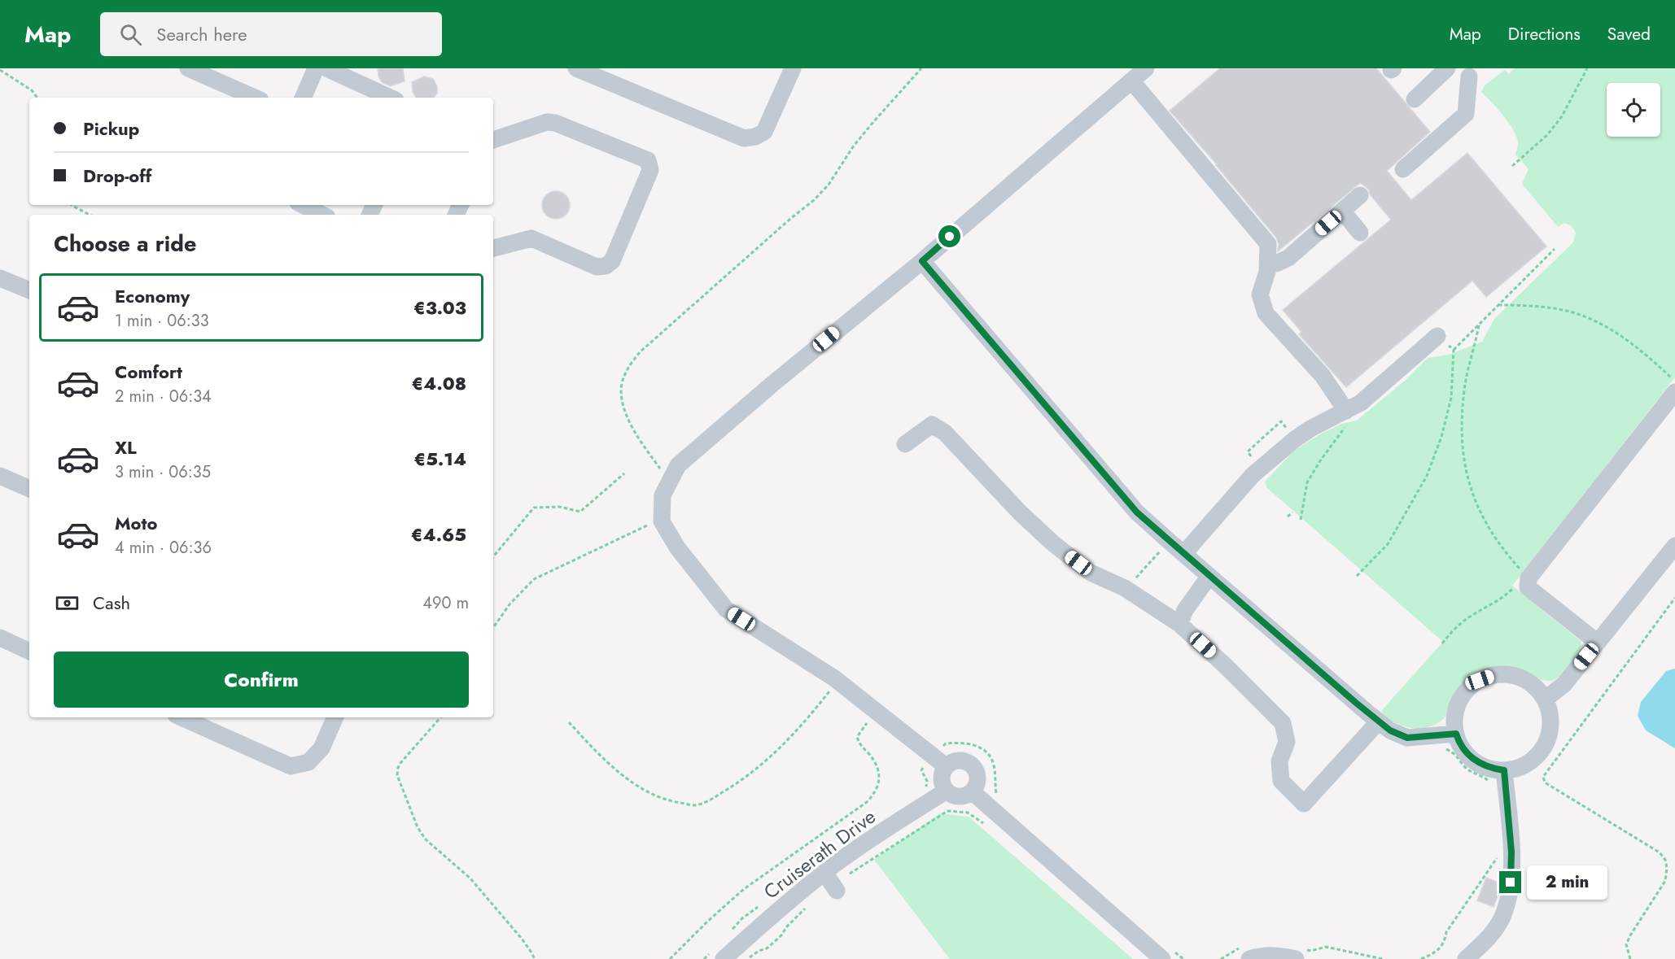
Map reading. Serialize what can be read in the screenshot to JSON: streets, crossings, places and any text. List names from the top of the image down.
{
  "streets": {
    "street": ["Cruiserath Drive"]
  },
  "page": {
    "header": "Map",
    "search": "Search here",
    "nav": ["Map", "Directions", "Saved"],
    "banner": ["Pickup", "Drop-off"],
    "heading": "Choose a ride",
    "list": [
      {
        "name": "Economy",
        "note": "1 min · 06:33",
        "value": "€3.03"
      },
      {
        "name": "Comfort",
        "note": "2 min · 06:34",
        "value": "€4.08"
      },
      {
        "name": "XL",
        "note": "3 min · 06:35",
        "value": "€5.14"
      },
      {
        "name": "Moto",
        "note": "4 min · 06:36",
        "value": "€4.65"
      }
    ],
    "pay": ["Cash", "490 m"],
    "buttons": "Confirm",
    "bubble": "2 min"
  }
}
